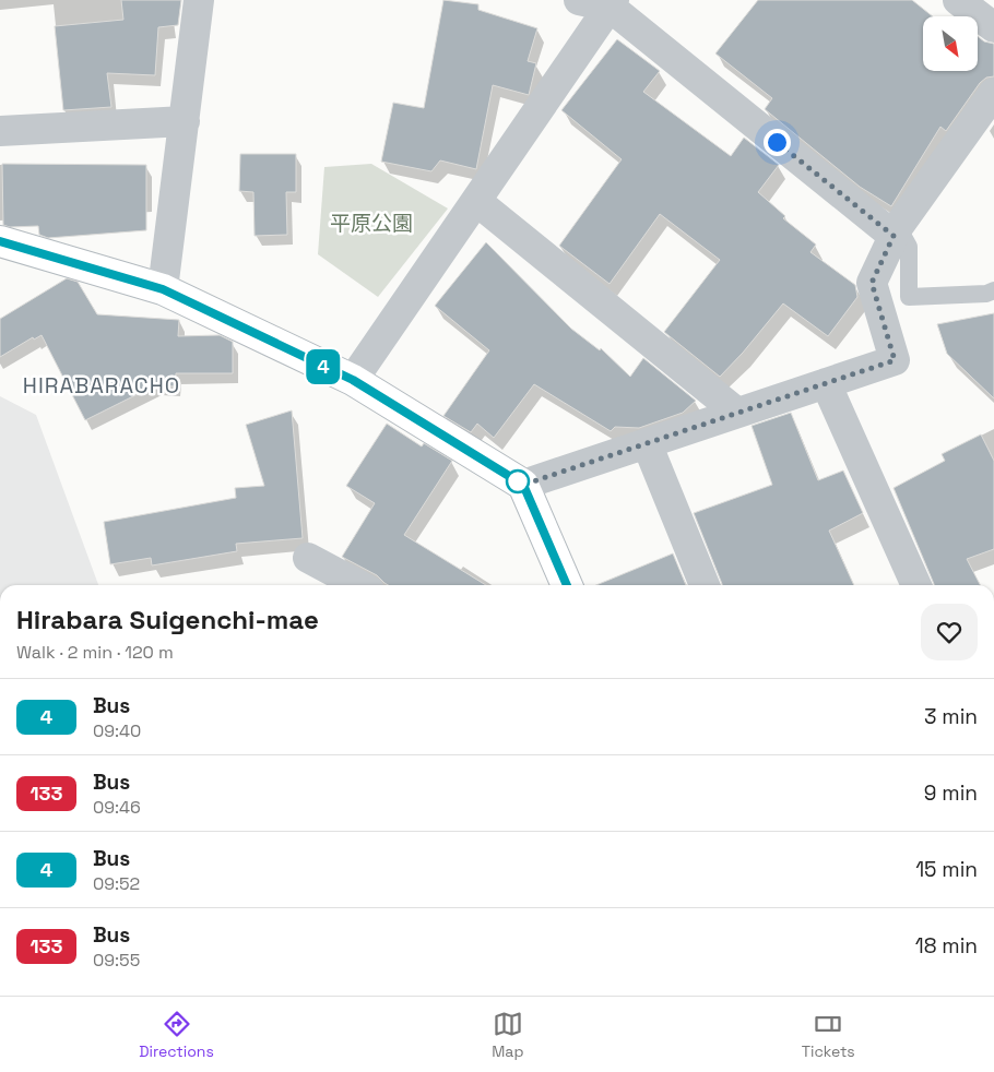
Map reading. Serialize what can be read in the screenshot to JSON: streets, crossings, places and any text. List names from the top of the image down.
{
  "districts": ["HIRABARACHO"],
  "parks": ["平原公園"],
  "lines": ["bus line 4"],
  "north": "bottom right",
  "page": {
    "on_map": "4",
    "heading": ["Hirabara Suigenchi-mae", "Walk · 2 min · 120 m"],
    "list": [
      {
        "mark": "4",
        "name": "Bus",
        "note": "09:40",
        "value": "3 min"
      },
      {
        "mark": "133",
        "name": "Bus",
        "note": "09:46",
        "value": "9 min"
      },
      {
        "mark": "4",
        "name": "Bus",
        "note": "09:52",
        "value": "15 min"
      },
      {
        "mark": "133",
        "name": "Bus",
        "note": "09:55",
        "value": "18 min"
      }
    ],
    "tabs": ["Directions", "Map", "Tickets"]
  }
}
